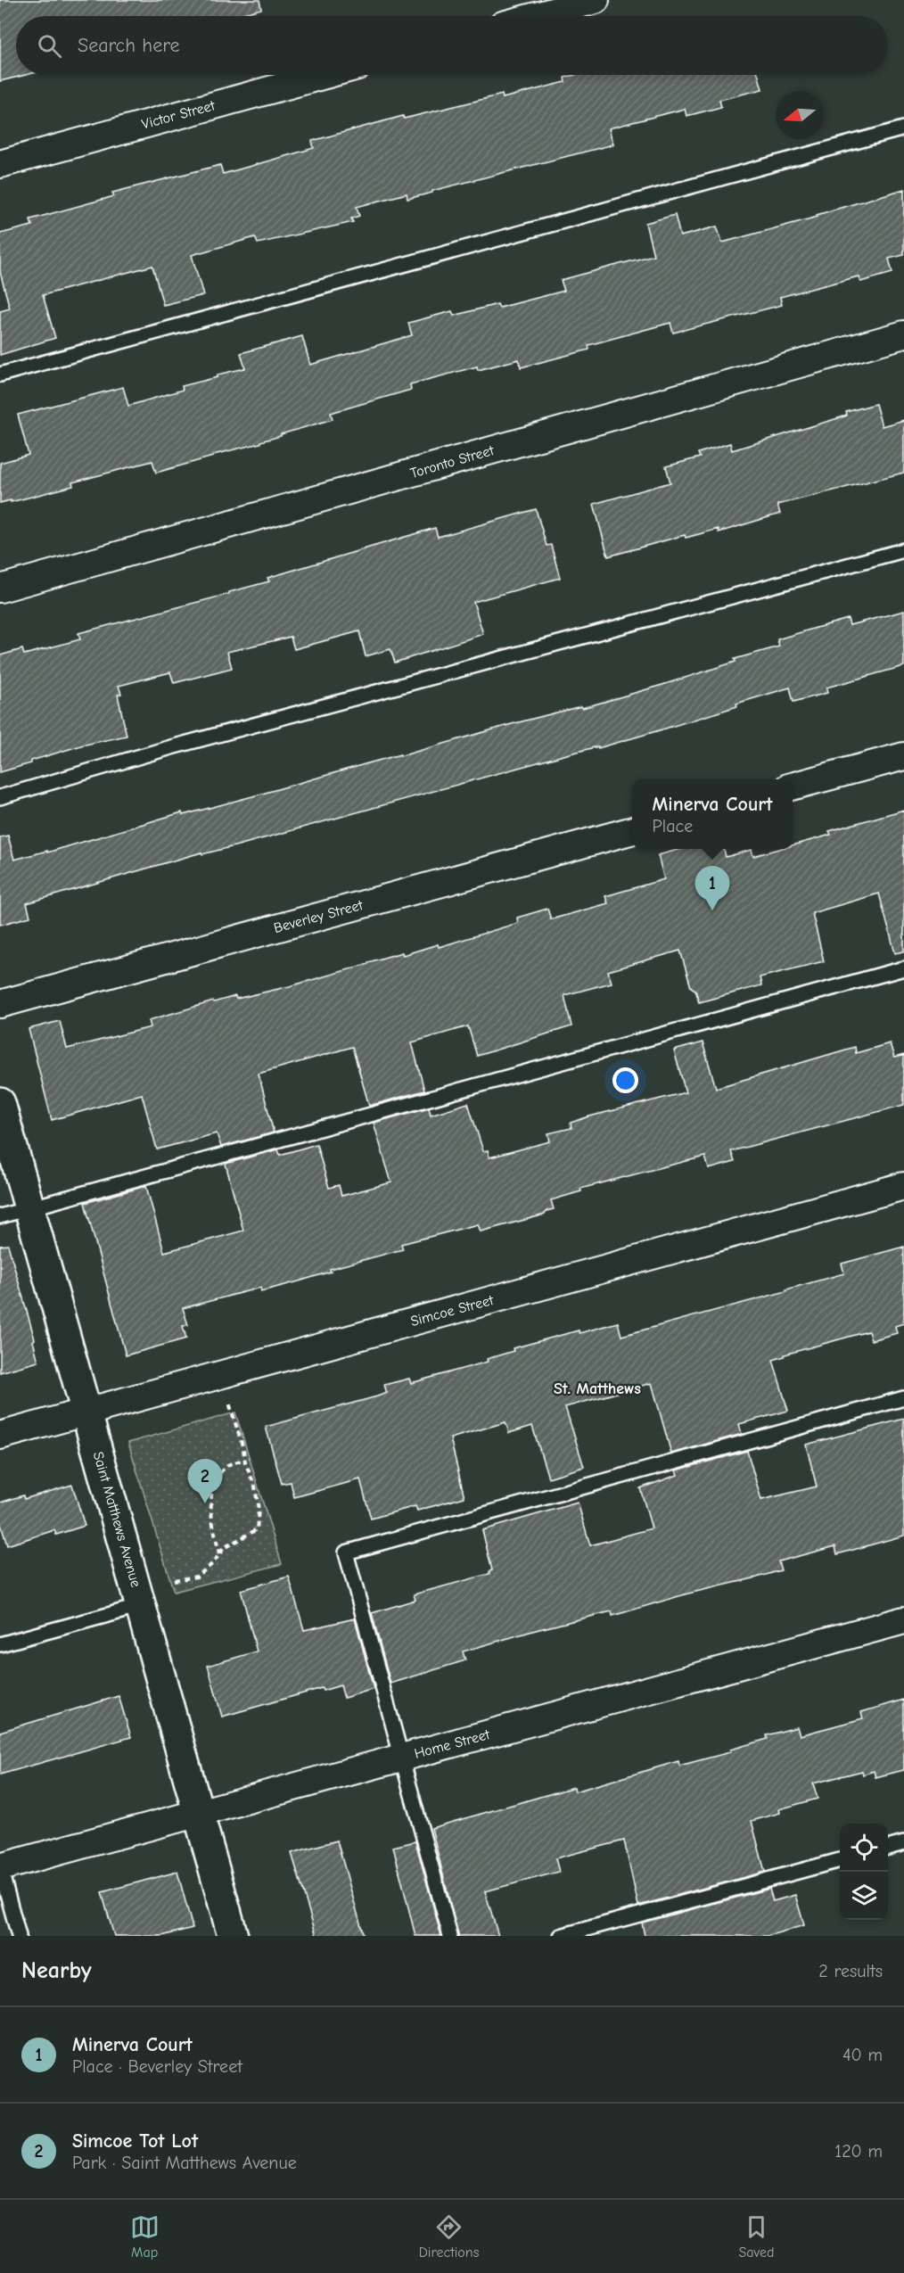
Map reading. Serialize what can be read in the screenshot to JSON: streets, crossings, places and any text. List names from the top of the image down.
{
  "streets": {
    "street": [
      "Victor Street",
      "Toronto Street",
      "Beverley Street",
      "Simcoe Street",
      "Saint Matthews Avenue",
      "Home Street"
    ]
  },
  "crossings": [
    ["Simcoe Street", "Saint Matthews Avenue"],
    ["Saint Matthews Avenue", "Home Street"]
  ],
  "districts": ["St. Matthews"],
  "north": "left",
  "page": {
    "search": "Search here",
    "popup": ["Minerva Court", "Place"],
    "pins": ["1", "2"],
    "heading": ["Nearby", "2 results"],
    "list": [
      {
        "mark": "1",
        "name": "Minerva Court",
        "note": "Place · Beverley Street",
        "value": "40 m"
      },
      {
        "mark": "2",
        "name": "Simcoe Tot Lot",
        "note": "Park · Saint Matthews Avenue",
        "value": "120 m"
      }
    ],
    "nav": ["Map", "Directions", "Saved"]
  }
}
